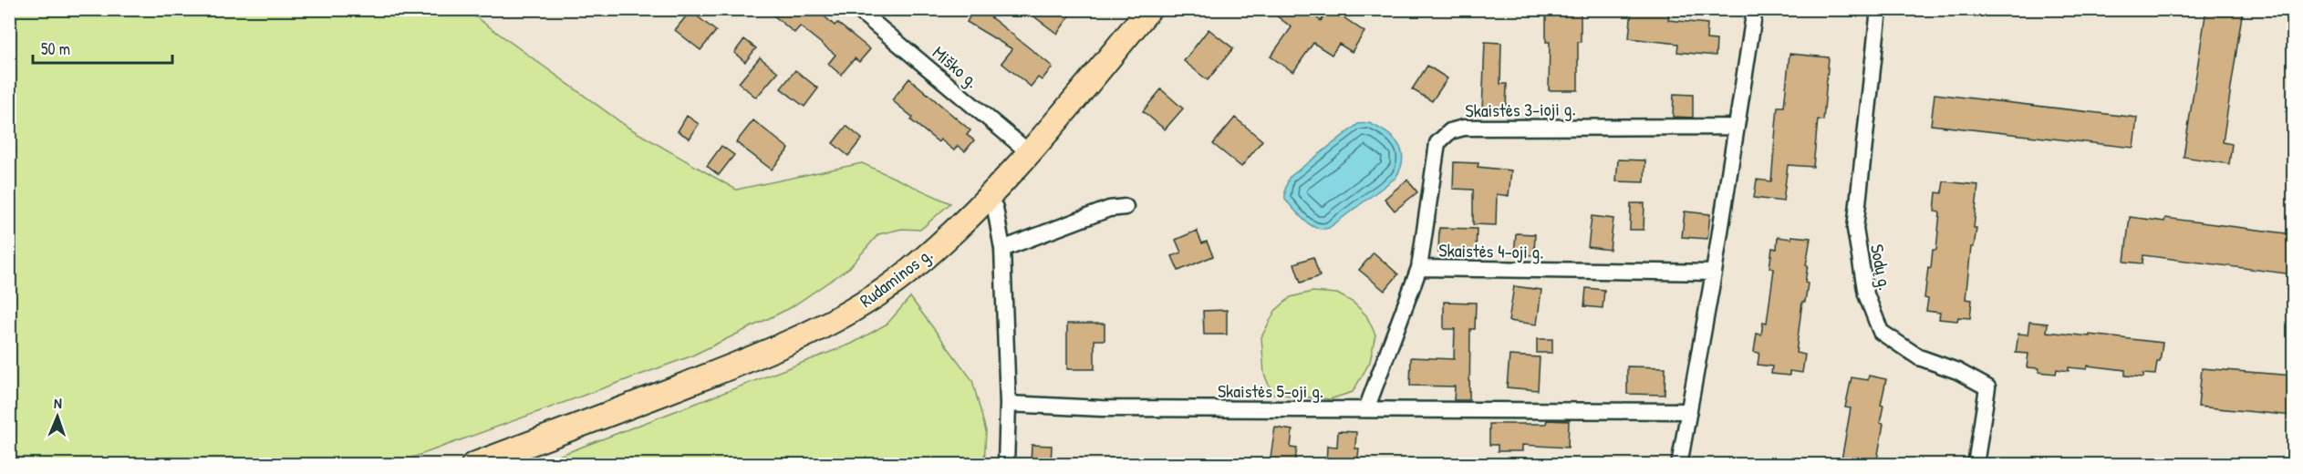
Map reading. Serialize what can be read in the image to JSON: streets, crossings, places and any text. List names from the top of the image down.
{
  "streets": {
    "main road": ["Rudaminos g."],
    "street": [
      "Miško g.",
      "Skaistės 3-ioji g.",
      "Skaistės 4-oji g.",
      "Sodų g.",
      "Skaistės 5-oji g."
    ]
  },
  "crossings": [
    ["Miško g.", "Rudaminos g."],
    ["Skaistės 3-ioji g.", "Skaistės 4-oji g."],
    ["Skaistės 4-oji g.", "Skaistės 5-oji g."]
  ],
  "scale_bar": "50 m",
  "north": "top"
}
